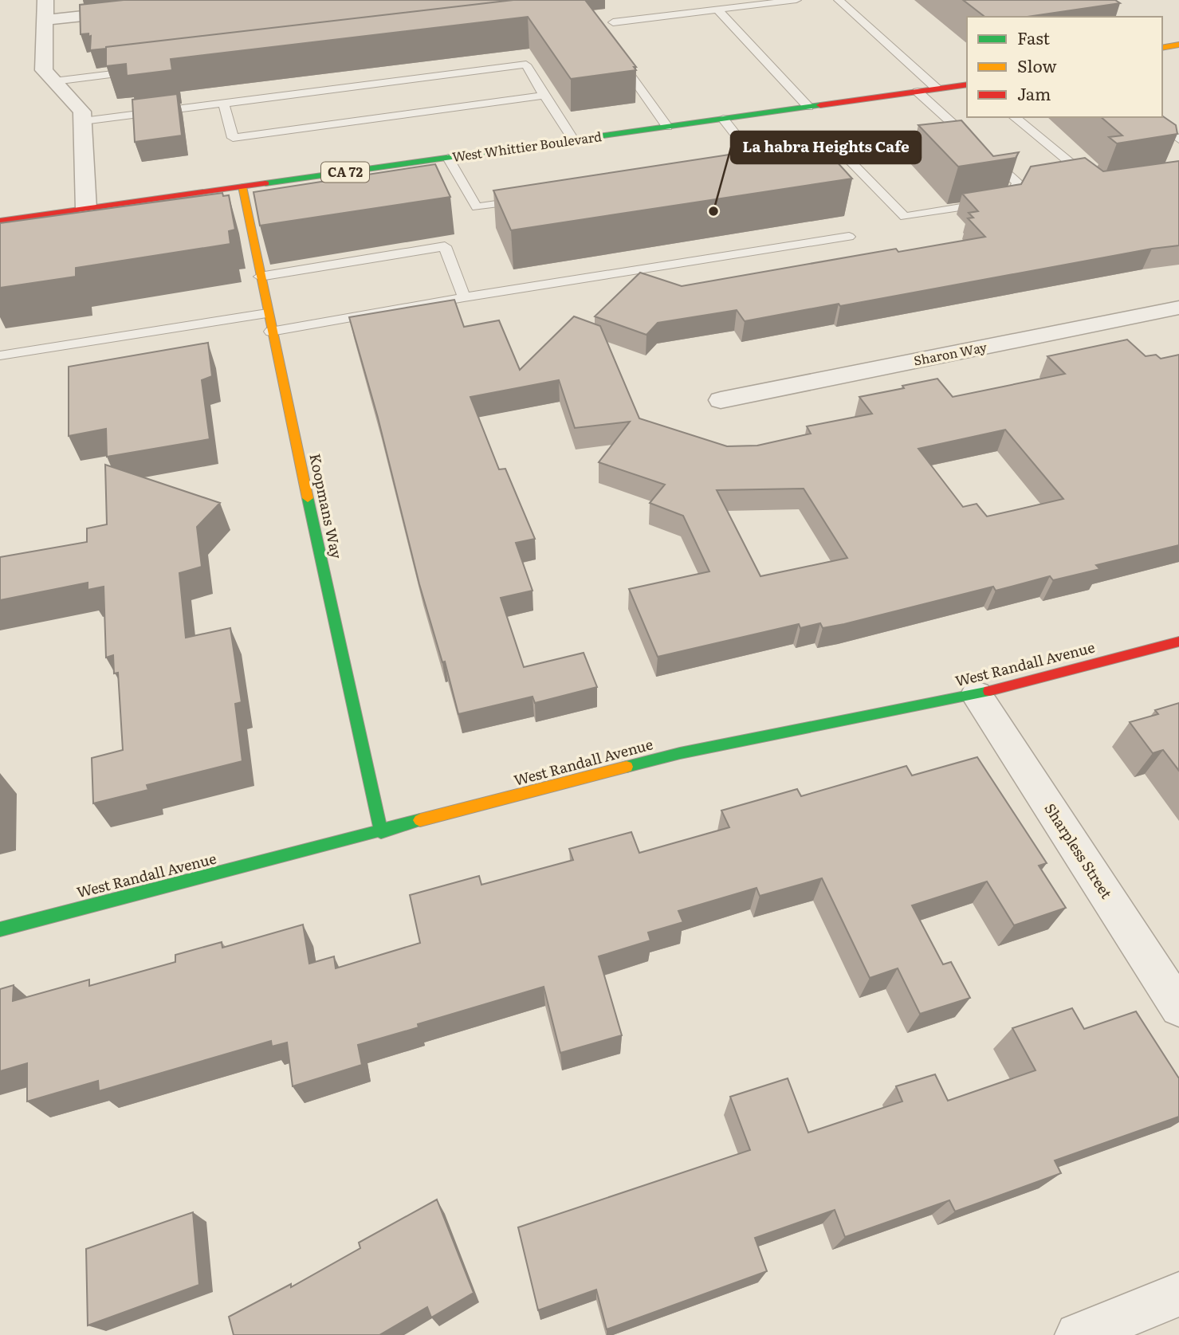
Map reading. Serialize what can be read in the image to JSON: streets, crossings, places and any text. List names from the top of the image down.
{
  "streets": {
    "street": [
      "West Whittier Boulevard",
      "CA 72",
      "Sharon Way",
      "Koopmans Way",
      "West Randall Avenue",
      "Sharpless Street"
    ]
  },
  "crossings": [
    ["West Whittier Boulevard", "CA 72"],
    ["West Whittier Boulevard", "Koopmans Way"],
    ["Koopmans Way", "West Randall Avenue"],
    ["West Randall Avenue", "Sharpless Street"]
  ],
  "places": ["La habra Heights Cafe"],
  "legend": ["Fast", "Slow", "Jam"]
}
